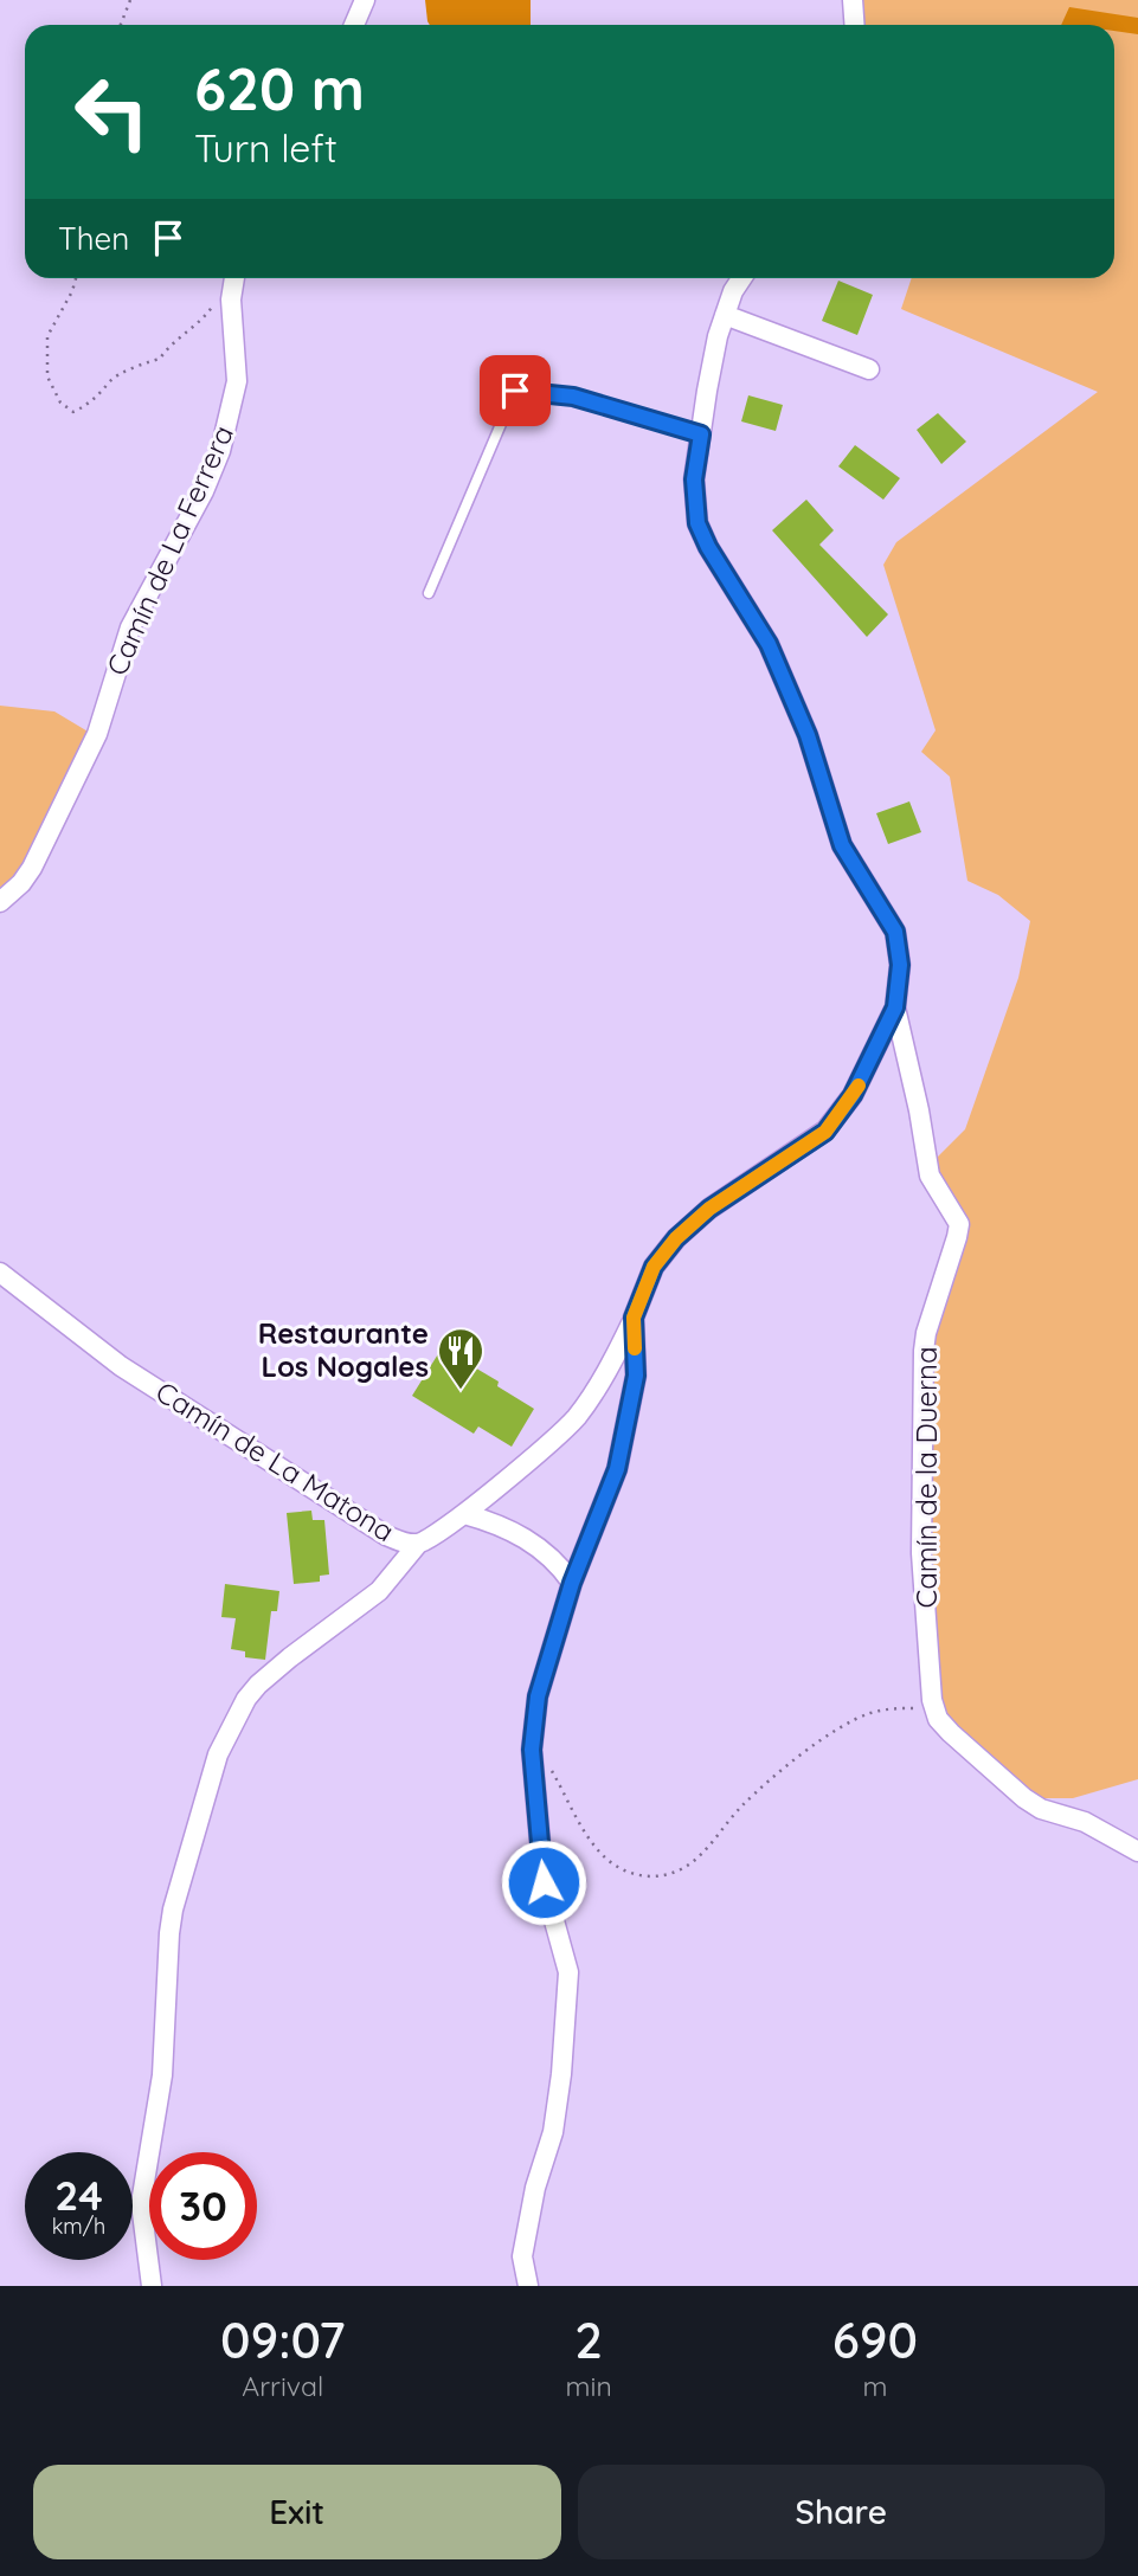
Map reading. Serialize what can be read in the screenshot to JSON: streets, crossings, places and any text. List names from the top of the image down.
{
  "streets": {
    "street": ["Camín de La Ferrera", "Camín de La Matona", "Camín de la Duerna"]
  },
  "crossings": [
    ["Camín de La Matona", "Camín de la Duerna"]
  ],
  "places": {
    "restaurant": ["Restaurante Los Nogales"]
  },
  "page": {
    "turn": ["620 m", "Turn left"],
    "then": "Then",
    "speed": "24 km/h",
    "limit": "30",
    "eta": [
      "09:07",
      "Arrival",
      "2",
      "min",
      "690",
      "m"
    ],
    "buttons": ["Exit", "Share"]
  }
}
